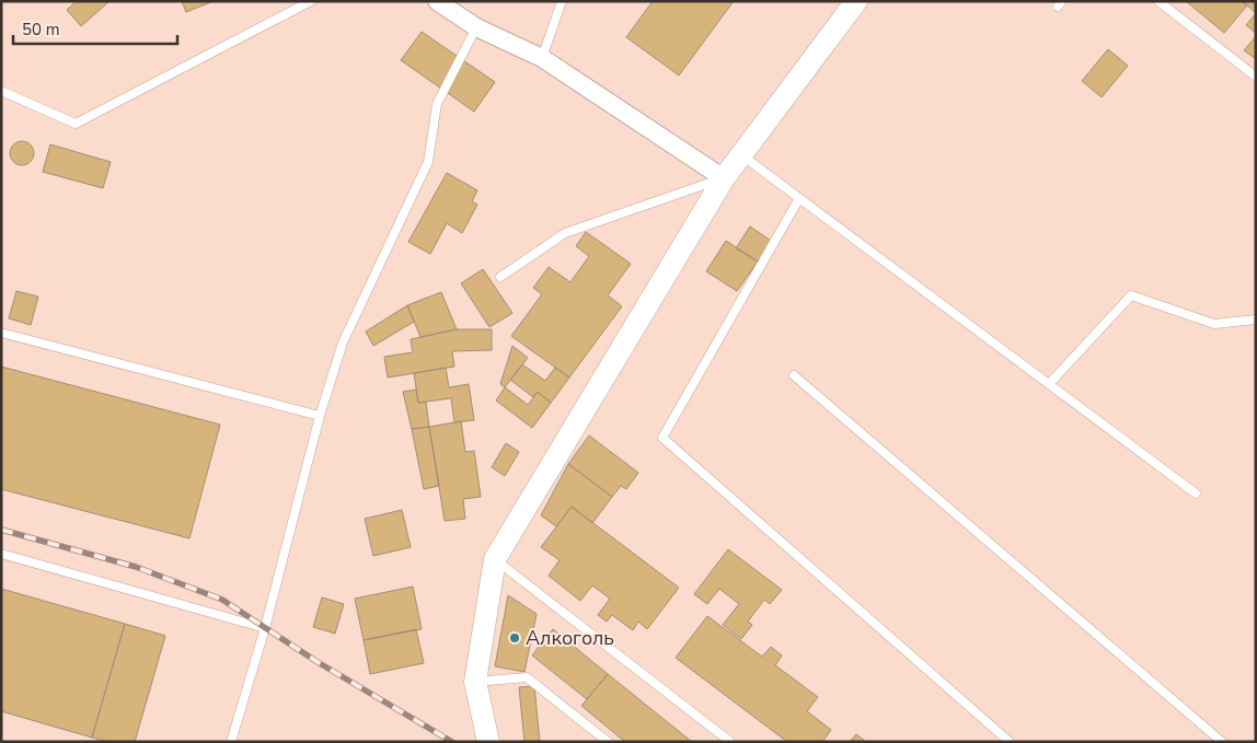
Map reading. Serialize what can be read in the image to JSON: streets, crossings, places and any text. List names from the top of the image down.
{
  "places": ["Алкоголь"],
  "scale_bar": "50 m"
}
